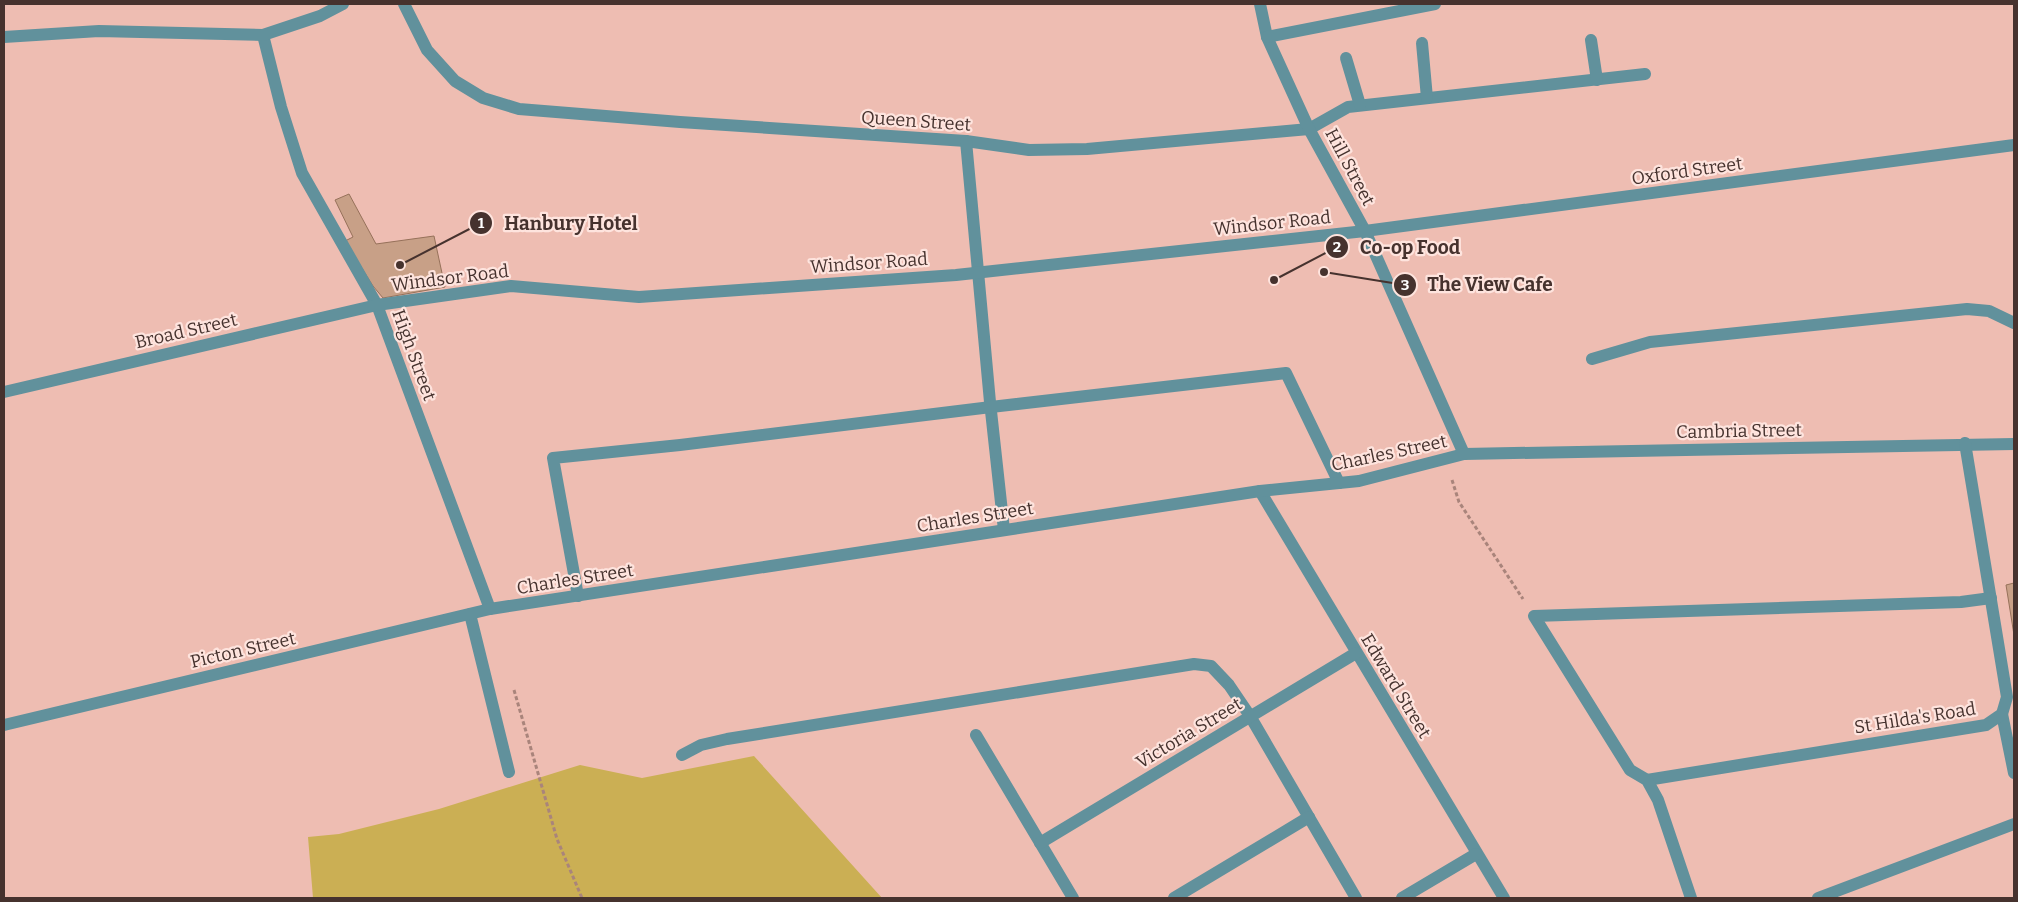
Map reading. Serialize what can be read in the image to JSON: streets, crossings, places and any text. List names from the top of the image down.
{
  "streets": {
    "street": [
      "Queen Street",
      "Hill Street",
      "Oxford Street",
      "Windsor Road",
      "Broad Street",
      "High Street",
      "Cambria Street",
      "Charles Street",
      "Picton Street",
      "Edward Street",
      "St Hilda's Road",
      "Victoria Street"
    ]
  },
  "crossings": [
    ["Queen Street", "Hill Street"],
    ["Hill Street", "Oxford Street"],
    ["Hill Street", "Windsor Road"],
    ["Hill Street", "Cambria Street"],
    ["Hill Street", "Charles Street"],
    ["Oxford Street", "Windsor Road"],
    ["Windsor Road", "Broad Street"],
    ["Windsor Road", "High Street"],
    ["Broad Street", "High Street"],
    ["High Street", "Charles Street"],
    ["High Street", "Picton Street"],
    ["Cambria Street", "Charles Street"],
    ["Cambria Street", "St Hilda's Road"],
    ["Charles Street", "Picton Street"],
    ["Charles Street", "Edward Street"],
    ["Edward Street", "Victoria Street"]
  ],
  "places": ["Hanbury Hotel", "The View Cafe", "Co-op Food"]
}
